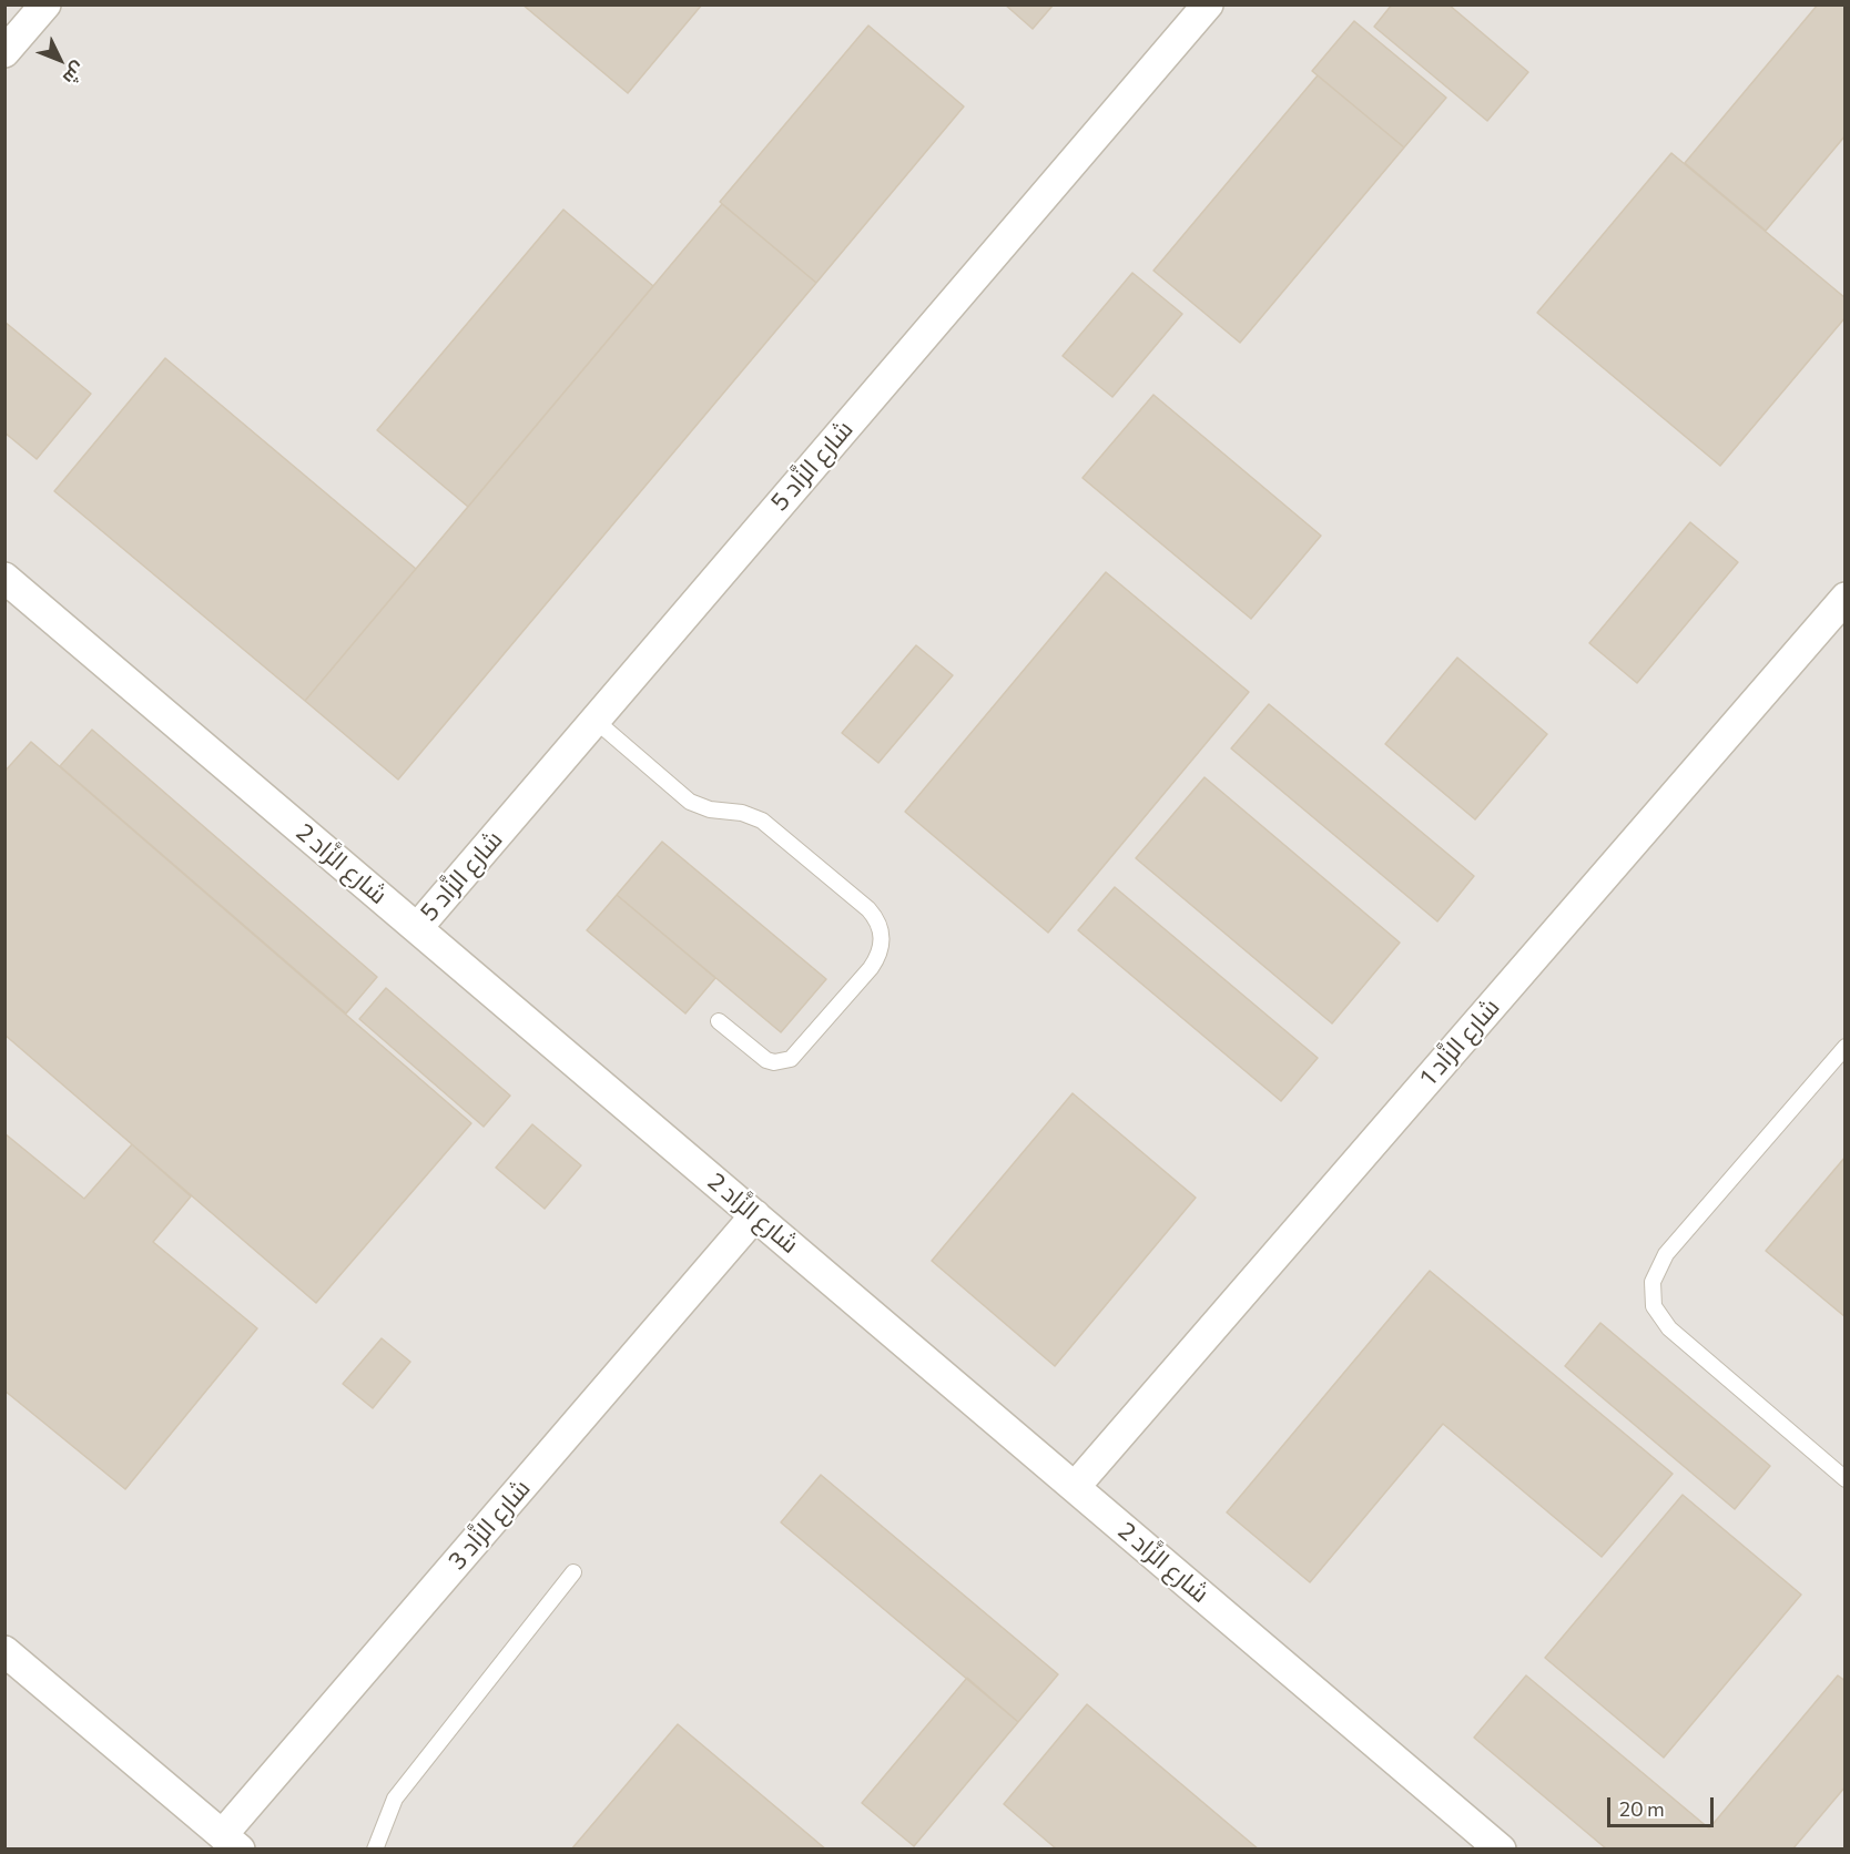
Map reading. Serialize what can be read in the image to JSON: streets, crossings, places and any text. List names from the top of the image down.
{
  "streets": {
    "street": [
      "شارع الزَّاد 5",
      "شارع الزَّاد 2",
      "شارع الزَّاد 1",
      "شارع الزَّاد 3"
    ]
  },
  "crossings": [
    ["شارع الزَّاد 5", "شارع الزَّاد 2"],
    ["شارع الزَّاد 2", "شارع الزَّاد 1"],
    ["شارع الزَّاد 2", "شارع الزَّاد 3"]
  ],
  "scale_bar": "20 m",
  "north": "bottom right"
}
